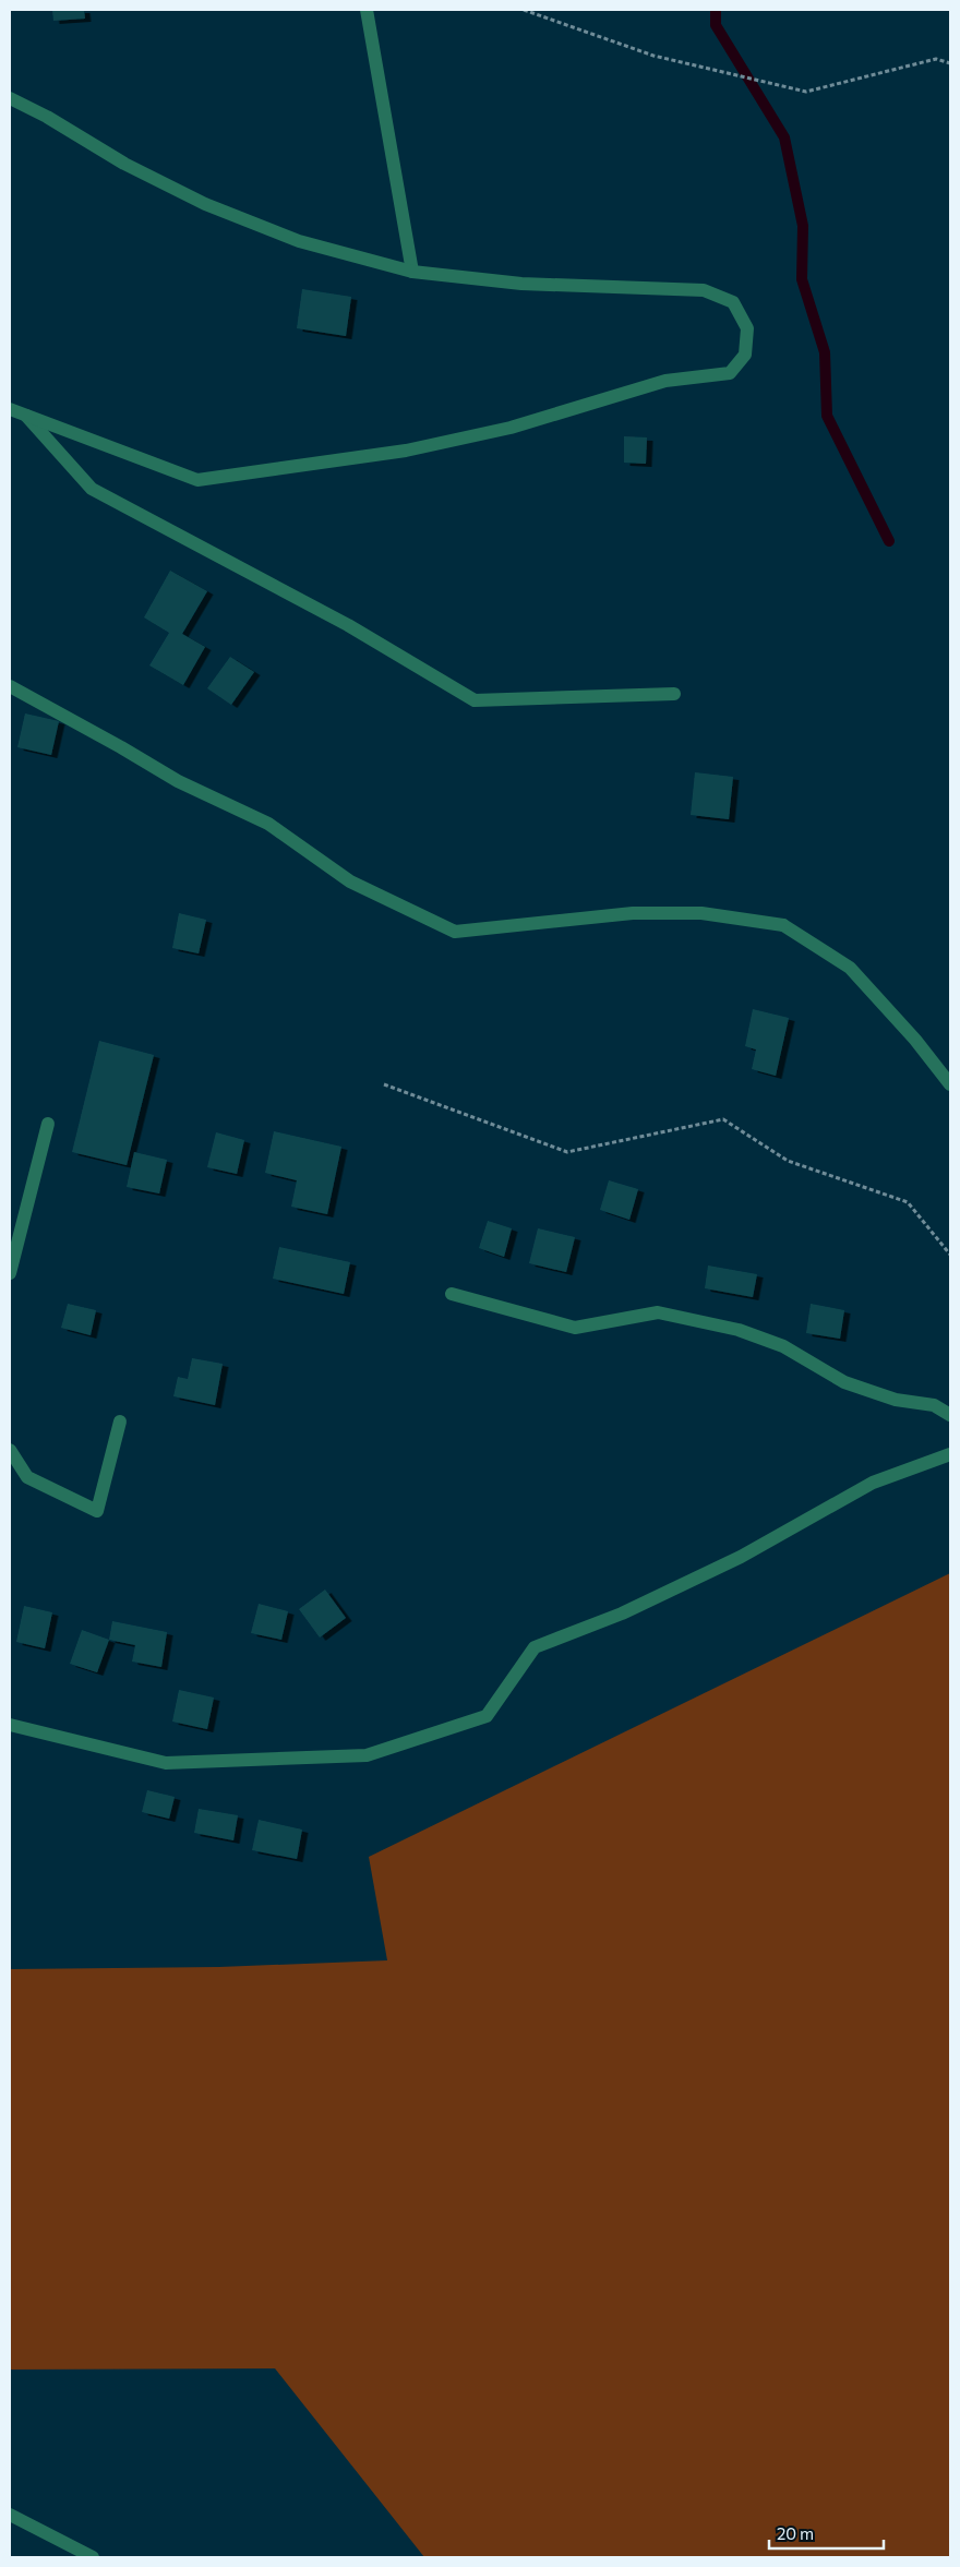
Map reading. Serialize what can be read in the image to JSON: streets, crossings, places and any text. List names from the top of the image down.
{
  "scale_bar": "20 m"
}
